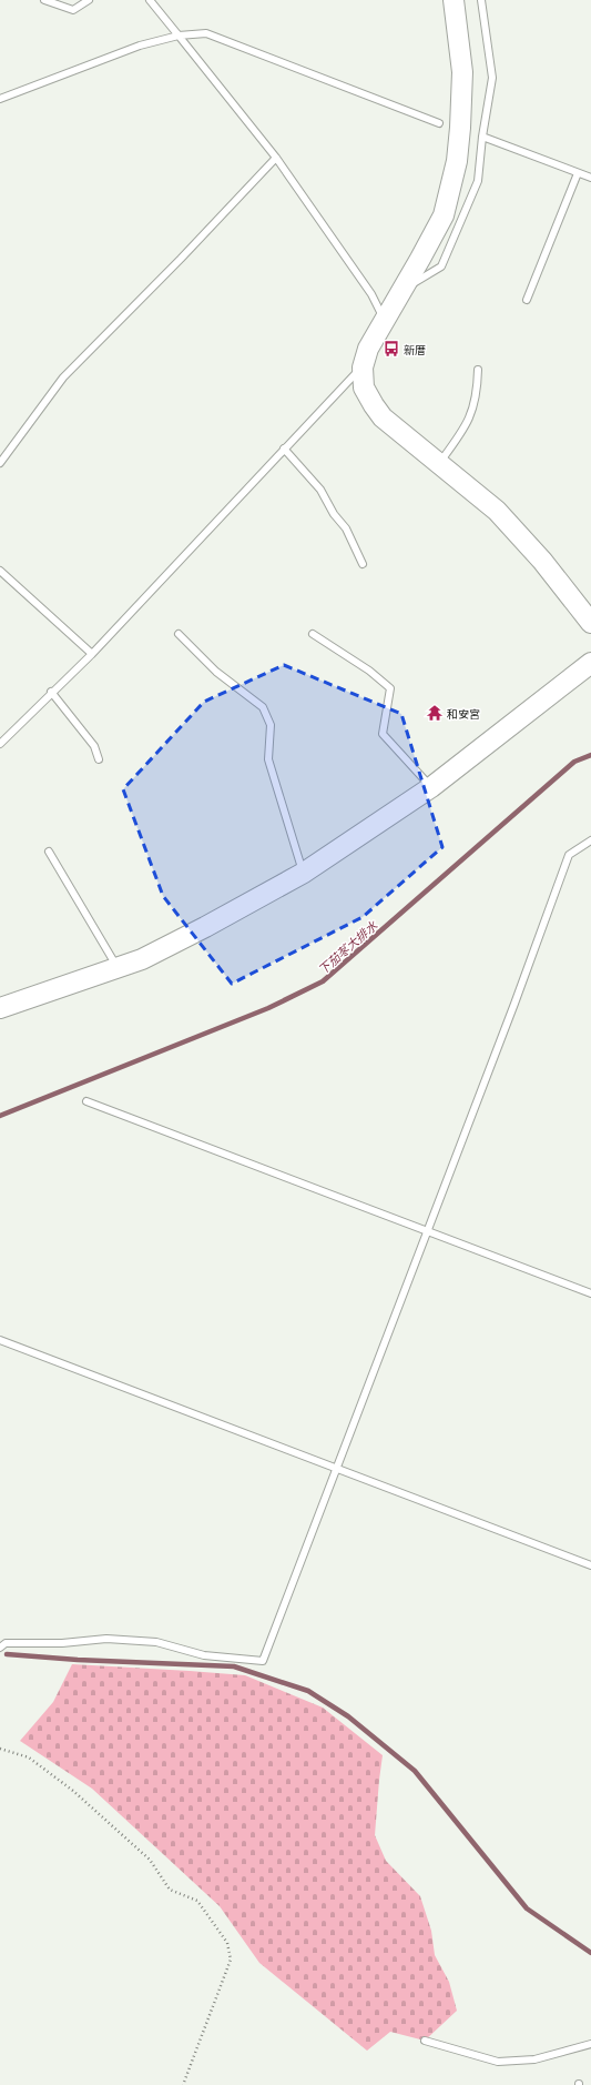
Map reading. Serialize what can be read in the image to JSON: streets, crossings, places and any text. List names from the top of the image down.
{
  "water": ["下茄苳大排水"],
  "places": {
    "bus stop": ["新厝"],
    "temple": ["和安宮"]
  }
}
